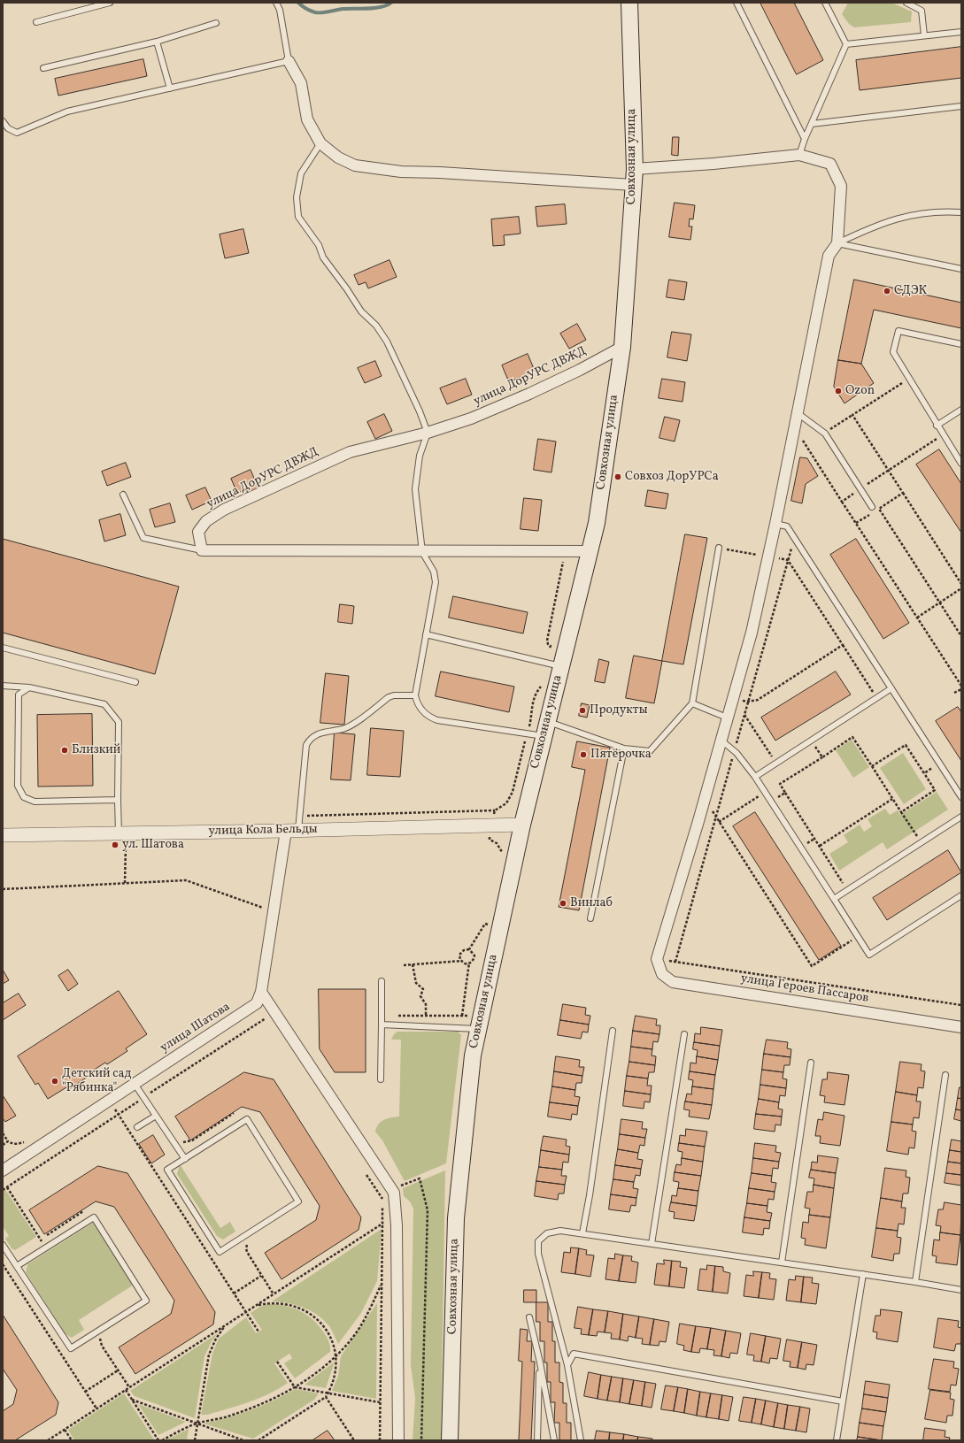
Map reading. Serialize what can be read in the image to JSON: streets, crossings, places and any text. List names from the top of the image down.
{
  "streets": {
    "main road": ["Совхозная улица"],
    "street": [
      "улица ДорУРС ДВЖД",
      "улица Кола Бельды",
      "улица Героев Пассаров",
      "улица Шатова"
    ]
  },
  "crossings": [
    ["Совхозная улица", "улица ДорУРС ДВЖД"],
    ["Совхозная улица", "улица Кола Бельды"]
  ],
  "places": [
    "СДЭК",
    "Ozon",
    "Совхоз ДорУPCа",
    "Продукты",
    "Близкий",
    "Пятёрочка",
    "ул. Шатова",
    "Винлаб",
    "Детский сад \"Рябинка\""
  ]
}
